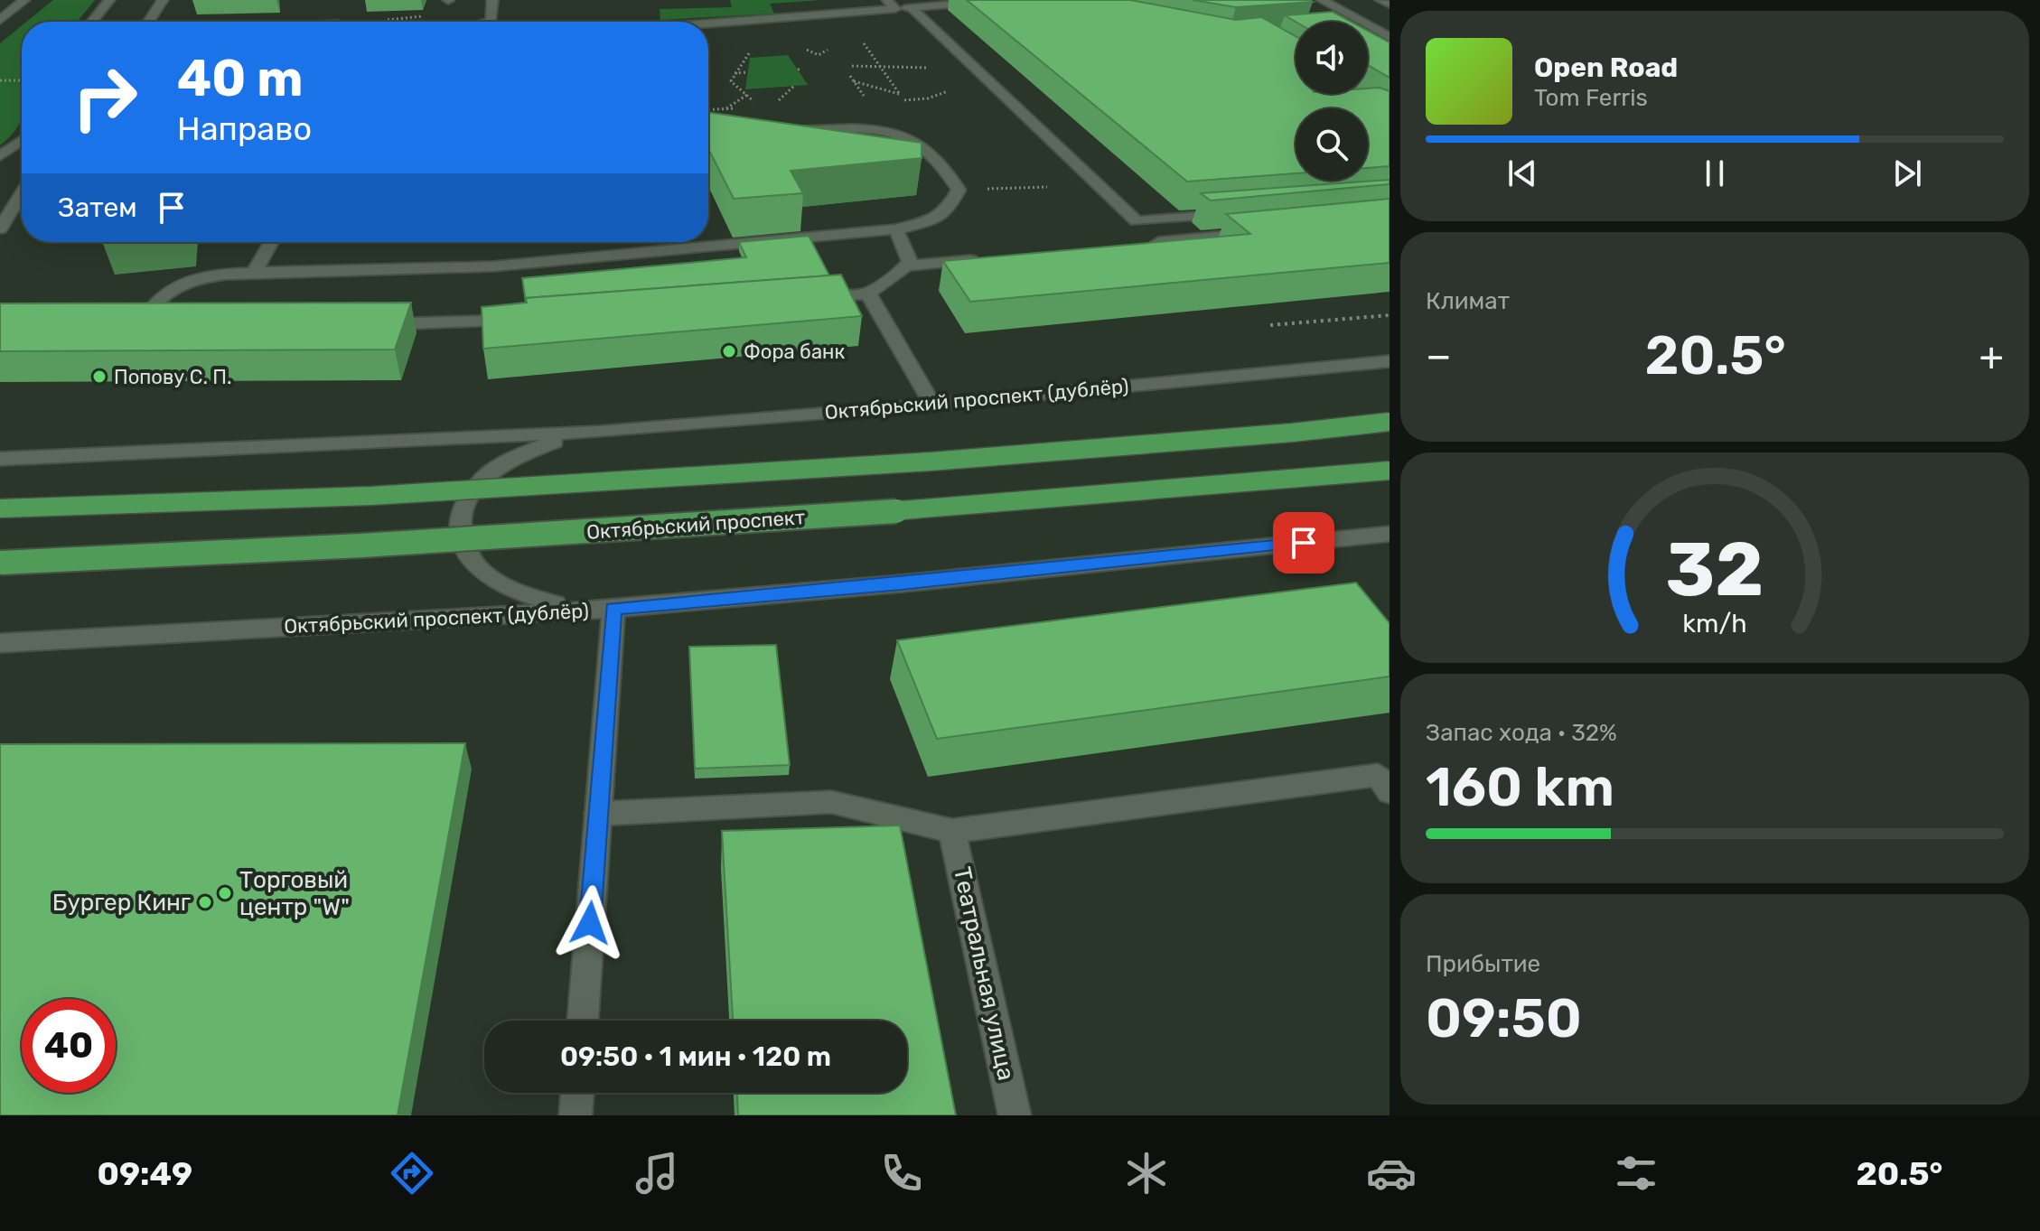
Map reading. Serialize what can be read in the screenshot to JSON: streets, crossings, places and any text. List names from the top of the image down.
{
  "streets": {
    "main road": ["Октябрьский проспект (дублёр)", "Октябрьский проспект", "Театральная улица"]
  },
  "places": [
    "Фора банк",
    "Попову С. П.",
    "Торговый центр \"W\"",
    "Бургер Кинг"
  ],
  "page": {
    "turn": ["40 m", "Направо"],
    "song": ["Open Road", "Tom Ferris"],
    "then": "Затем",
    "tile": [
      "Климат",
      ["Запас хода · 32%", "160 km"],
      ["Прибытие", "09:50"]
    ],
    "heat": ["−", "20.5°", "+"],
    "limit": "40",
    "trip": "09:50 · 1 мин · 120 m",
    "tabs": ["09:49", "20.5°"],
    "gauge": ["32", "km/h"]
  }
}
